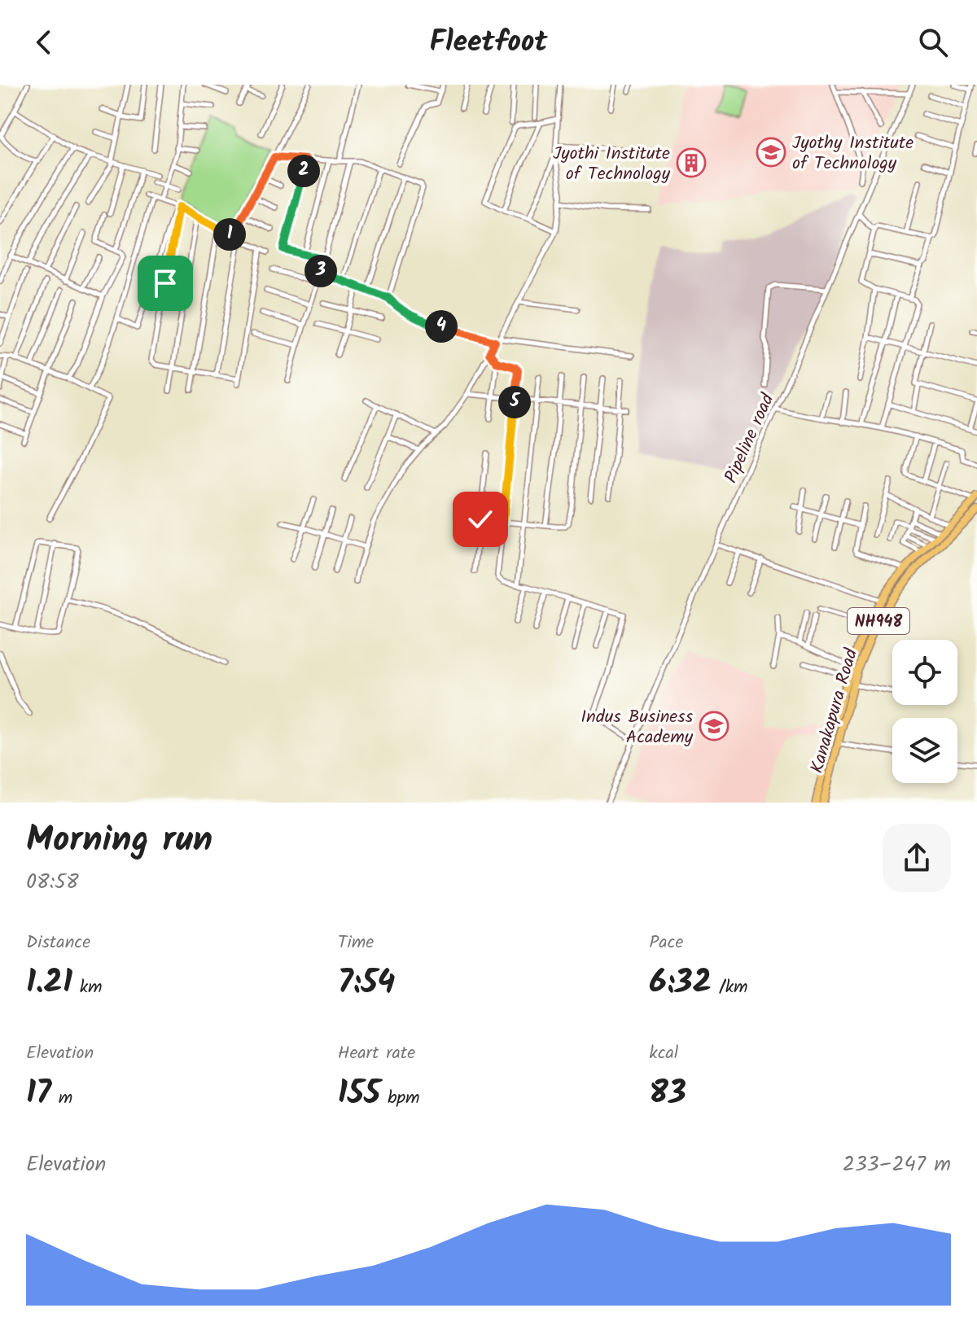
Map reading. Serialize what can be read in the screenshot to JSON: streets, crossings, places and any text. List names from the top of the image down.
{
  "streets": {
    "highway": ["NH948", "Kanakapura Road"],
    "street": ["Pipeline road"]
  },
  "places": {
    "school or university": ["Jyothy Institute of Technology", "Indus Business Academy"],
    "building": ["Jyothi Institute of Technology"]
  },
  "page": {
    "header": "Fleetfoot",
    "pins": [
      "2",
      "1",
      "3",
      "4",
      "5"
    ],
    "heading": ["Morning run", "08:58"],
    "stats": [
      ["Distance", "1.21 km"],
      ["Time", "7:54"],
      ["Pace", "6:32 /km"],
      ["Elevation", "17 m"],
      ["Heart rate", "155 bpm"],
      ["kcal", "83"]
    ],
    "chart": ["Elevation", "233–247 m"]
  }
}
